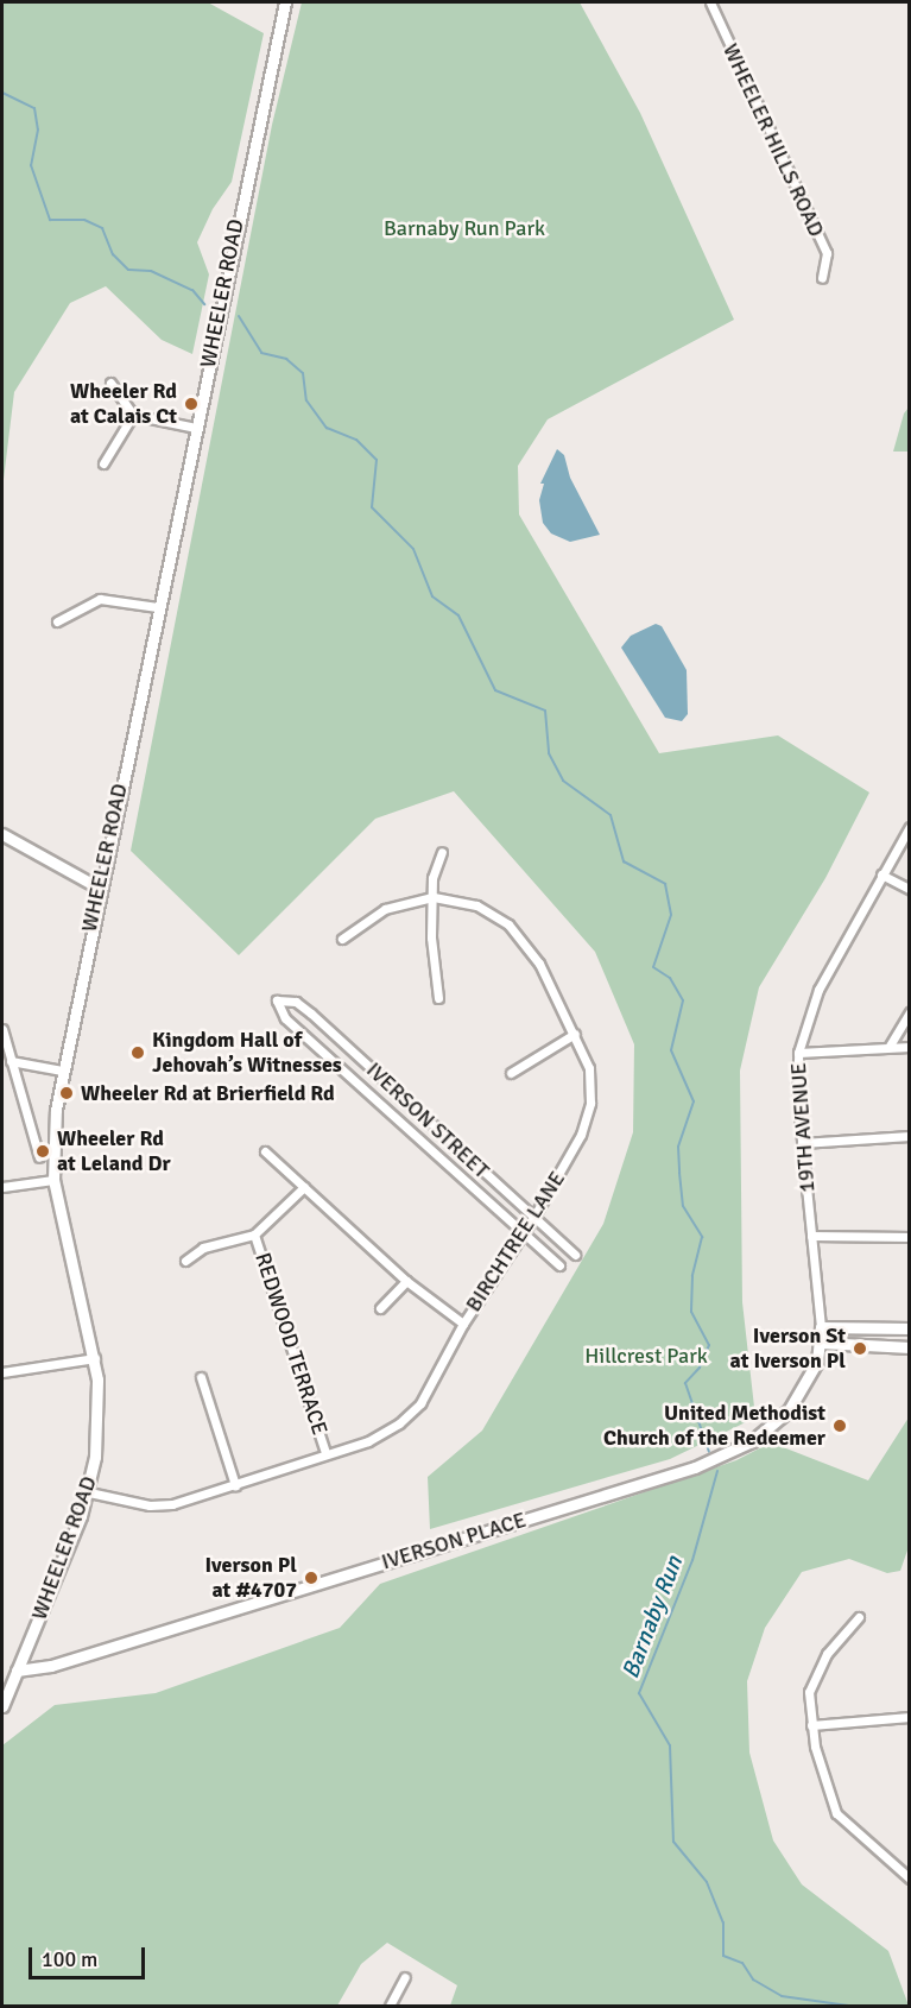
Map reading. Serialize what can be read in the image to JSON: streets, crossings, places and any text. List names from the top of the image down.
{
  "streets": {
    "main road": ["WHEELER ROAD", "IVERSON PLACE"],
    "street": [
      "WHEELER HILLS ROAD",
      "IVERSON STREET",
      "19TH AVENUE",
      "BIRCHTREE LANE",
      "REDWOOD TERRACE"
    ]
  },
  "crossings": [
    ["WHEELER ROAD", "BIRCHTREE LANE"],
    ["WHEELER ROAD", "IVERSON PLACE"],
    ["IVERSON STREET", "BIRCHTREE LANE"],
    ["19TH AVENUE", "IVERSON PLACE"],
    ["BIRCHTREE LANE", "REDWOOD TERRACE"]
  ],
  "water": ["Barnaby Run"],
  "parks": ["Barnaby Run Park", "Hillcrest Park"],
  "places": [
    "Wheeler Rd at Calais Ct",
    "Kingdom Hall of Jehovah’s Witnesses",
    "Wheeler Rd at Brierfield Rd",
    "Wheeler Rd at Leland Dr",
    "Iverson St at Iverson Pl",
    "United Methodist Church of the Redeemer",
    "Iverson Pl at #4707"
  ],
  "scale_bar": "100 m"
}
